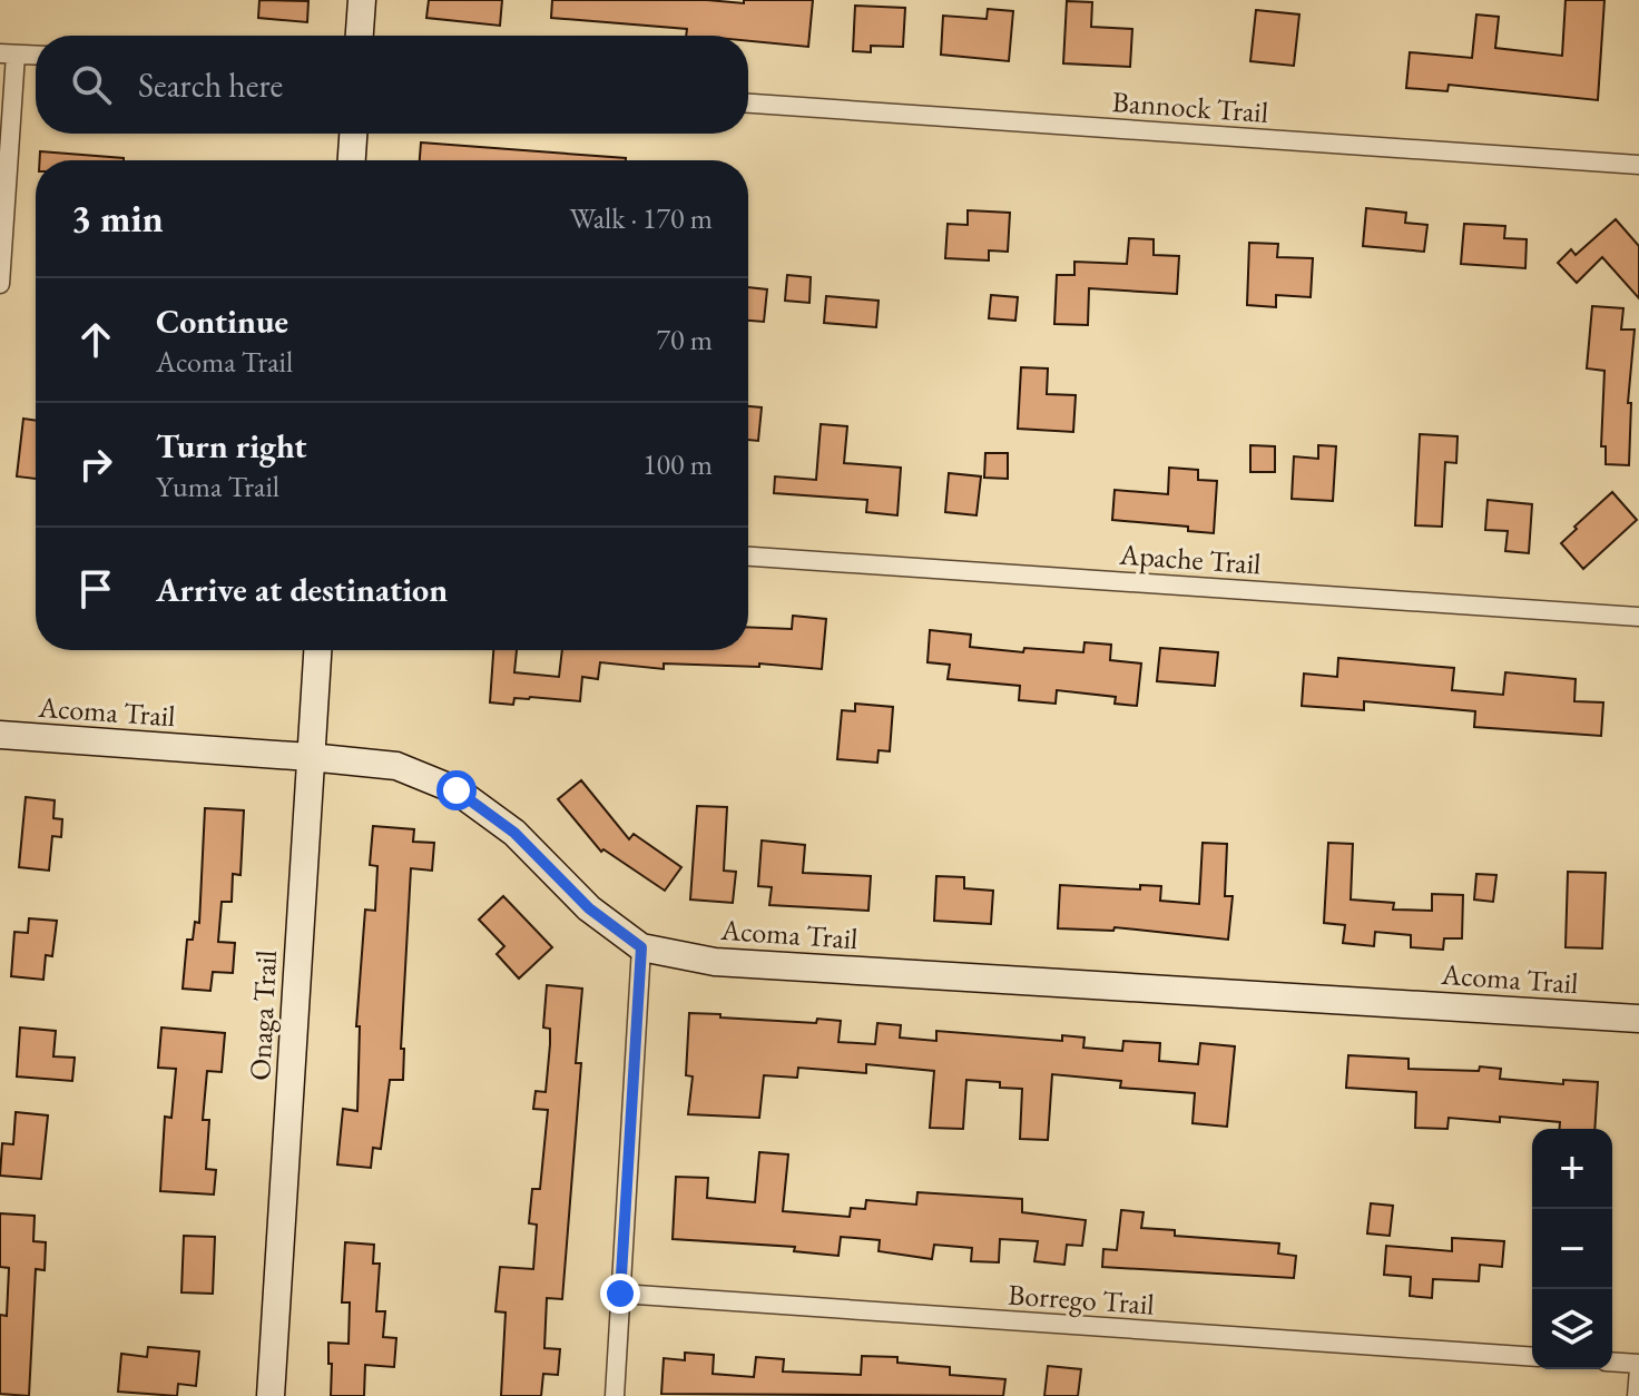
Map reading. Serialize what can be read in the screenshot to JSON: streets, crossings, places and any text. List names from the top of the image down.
{
  "streets": {
    "street": [
      "Bannock Trail",
      "Apache Trail",
      "Acoma Trail",
      "Onaga Trail",
      "Borrego Trail"
    ]
  },
  "crossings": [
    ["Acoma Trail", "Onaga Trail"]
  ],
  "page": {
    "search": "Search here",
    "heading": ["3 min", "Walk · 170 m"],
    "list": [
      ["Continue", "Acoma Trail", "70 m"],
      ["Turn right", "Yuma Trail", "100 m"],
      "Arrive at destination"
    ],
    "map_buttons": ["+", "−"]
  }
}
